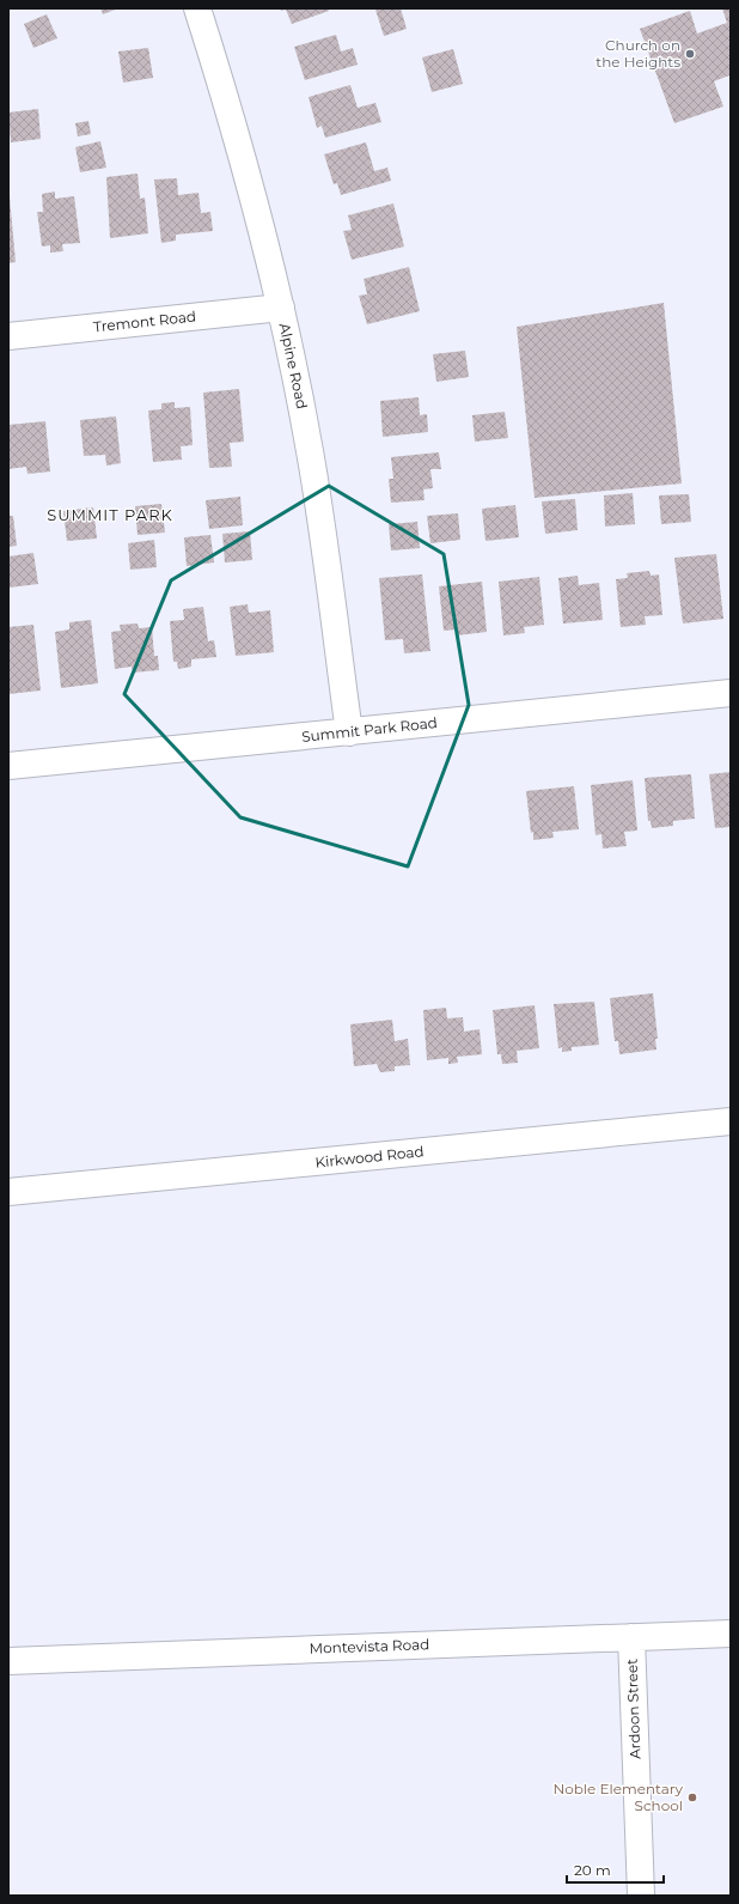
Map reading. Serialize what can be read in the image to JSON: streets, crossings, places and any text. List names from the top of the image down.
{
  "streets": {
    "street": [
      "Tremont Road",
      "Alpine Road",
      "Summit Park Road",
      "Kirkwood Road",
      "Montevista Road",
      "Ardoon Street"
    ]
  },
  "crossings": [
    ["Tremont Road", "Alpine Road"],
    ["Alpine Road", "Summit Park Road"],
    ["Montevista Road", "Ardoon Street"]
  ],
  "districts": ["SUMMIT PARK"],
  "places": ["Church on the Heights", "Noble Elementary School"],
  "scale_bar": "20 m"
}
